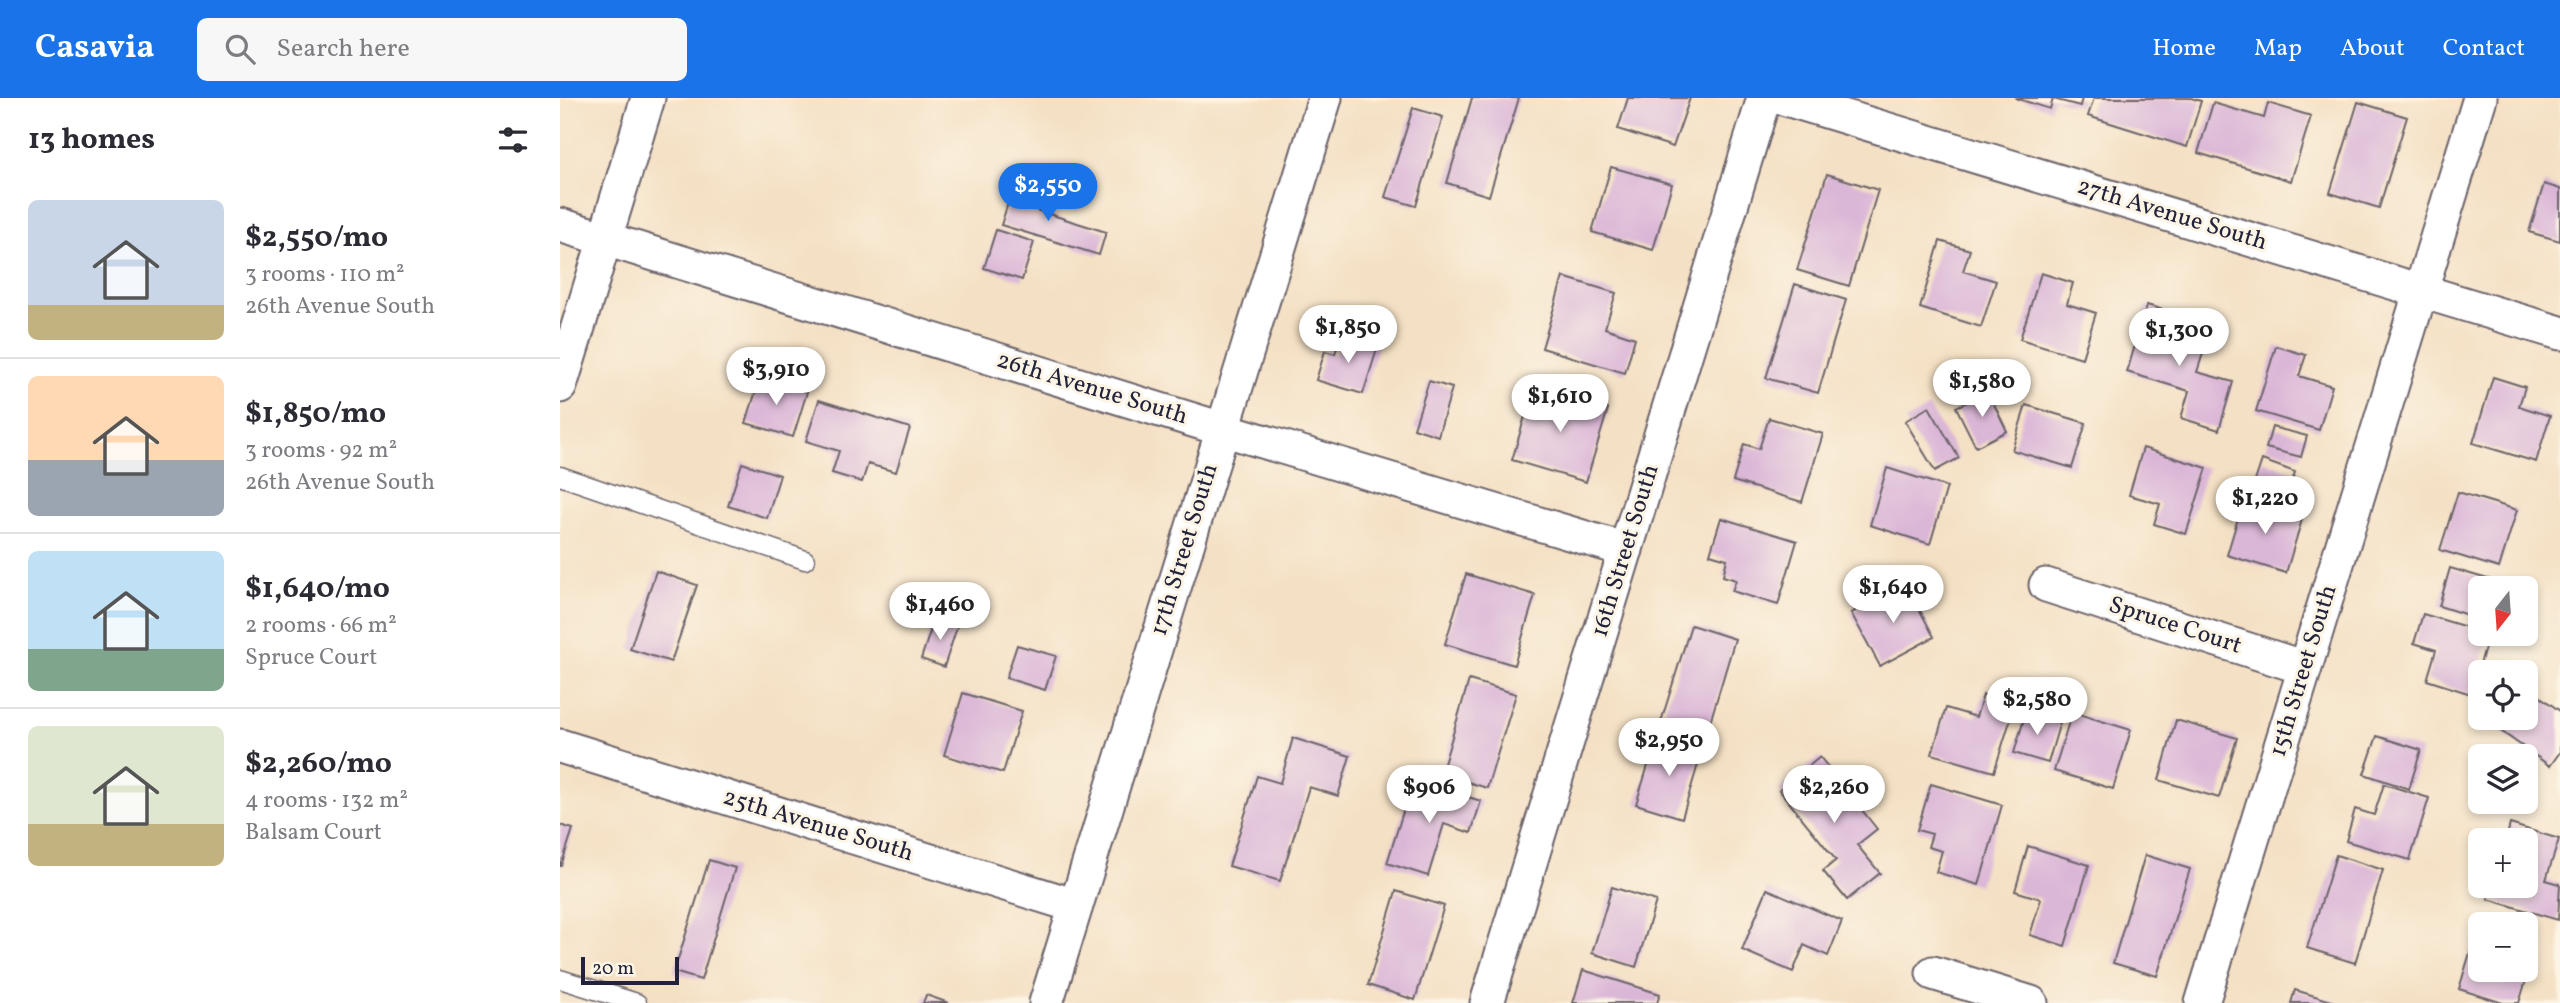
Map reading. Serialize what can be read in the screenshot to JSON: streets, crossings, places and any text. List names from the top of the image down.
{
  "streets": {
    "street": [
      "27th Avenue South",
      "26th Avenue South",
      "17th Street South",
      "16th Street South",
      "Spruce Court",
      "15th Street South",
      "25th Avenue South"
    ]
  },
  "crossings": [
    ["27th Avenue South", "15th Street South"],
    ["26th Avenue South", "17th Street South"],
    ["26th Avenue South", "16th Street South"],
    ["17th Street South", "25th Avenue South"],
    ["Spruce Court", "15th Street South"]
  ],
  "scale_bar": "20 m",
  "north": "bottom",
  "page": {
    "header": "Casavia",
    "search": "Search here",
    "nav": [
      "Home",
      "Map",
      "About",
      "Contact"
    ],
    "heading": "13 homes",
    "price": [
      "$2,550",
      "$1,850",
      "$1,300",
      "$3,910",
      "$1,580",
      "$1,610",
      "$1,220",
      "$1,640",
      "$1,460",
      "$2,580",
      "$2,950",
      "$906",
      "$2,260"
    ],
    "list": [
      {
        "name": "$2,550/mo",
        "note": "3 rooms · 110 m² · 26th Avenue South"
      },
      {
        "name": "$1,850/mo",
        "note": "3 rooms · 92 m² · 26th Avenue South"
      },
      {
        "name": "$1,640/mo",
        "note": "2 rooms · 66 m² · Spruce Court"
      },
      {
        "name": "$2,260/mo",
        "note": "4 rooms · 132 m² · Balsam Court"
      }
    ],
    "map_buttons": ["+", "−"],
    "scale": "20 m"
  }
}
